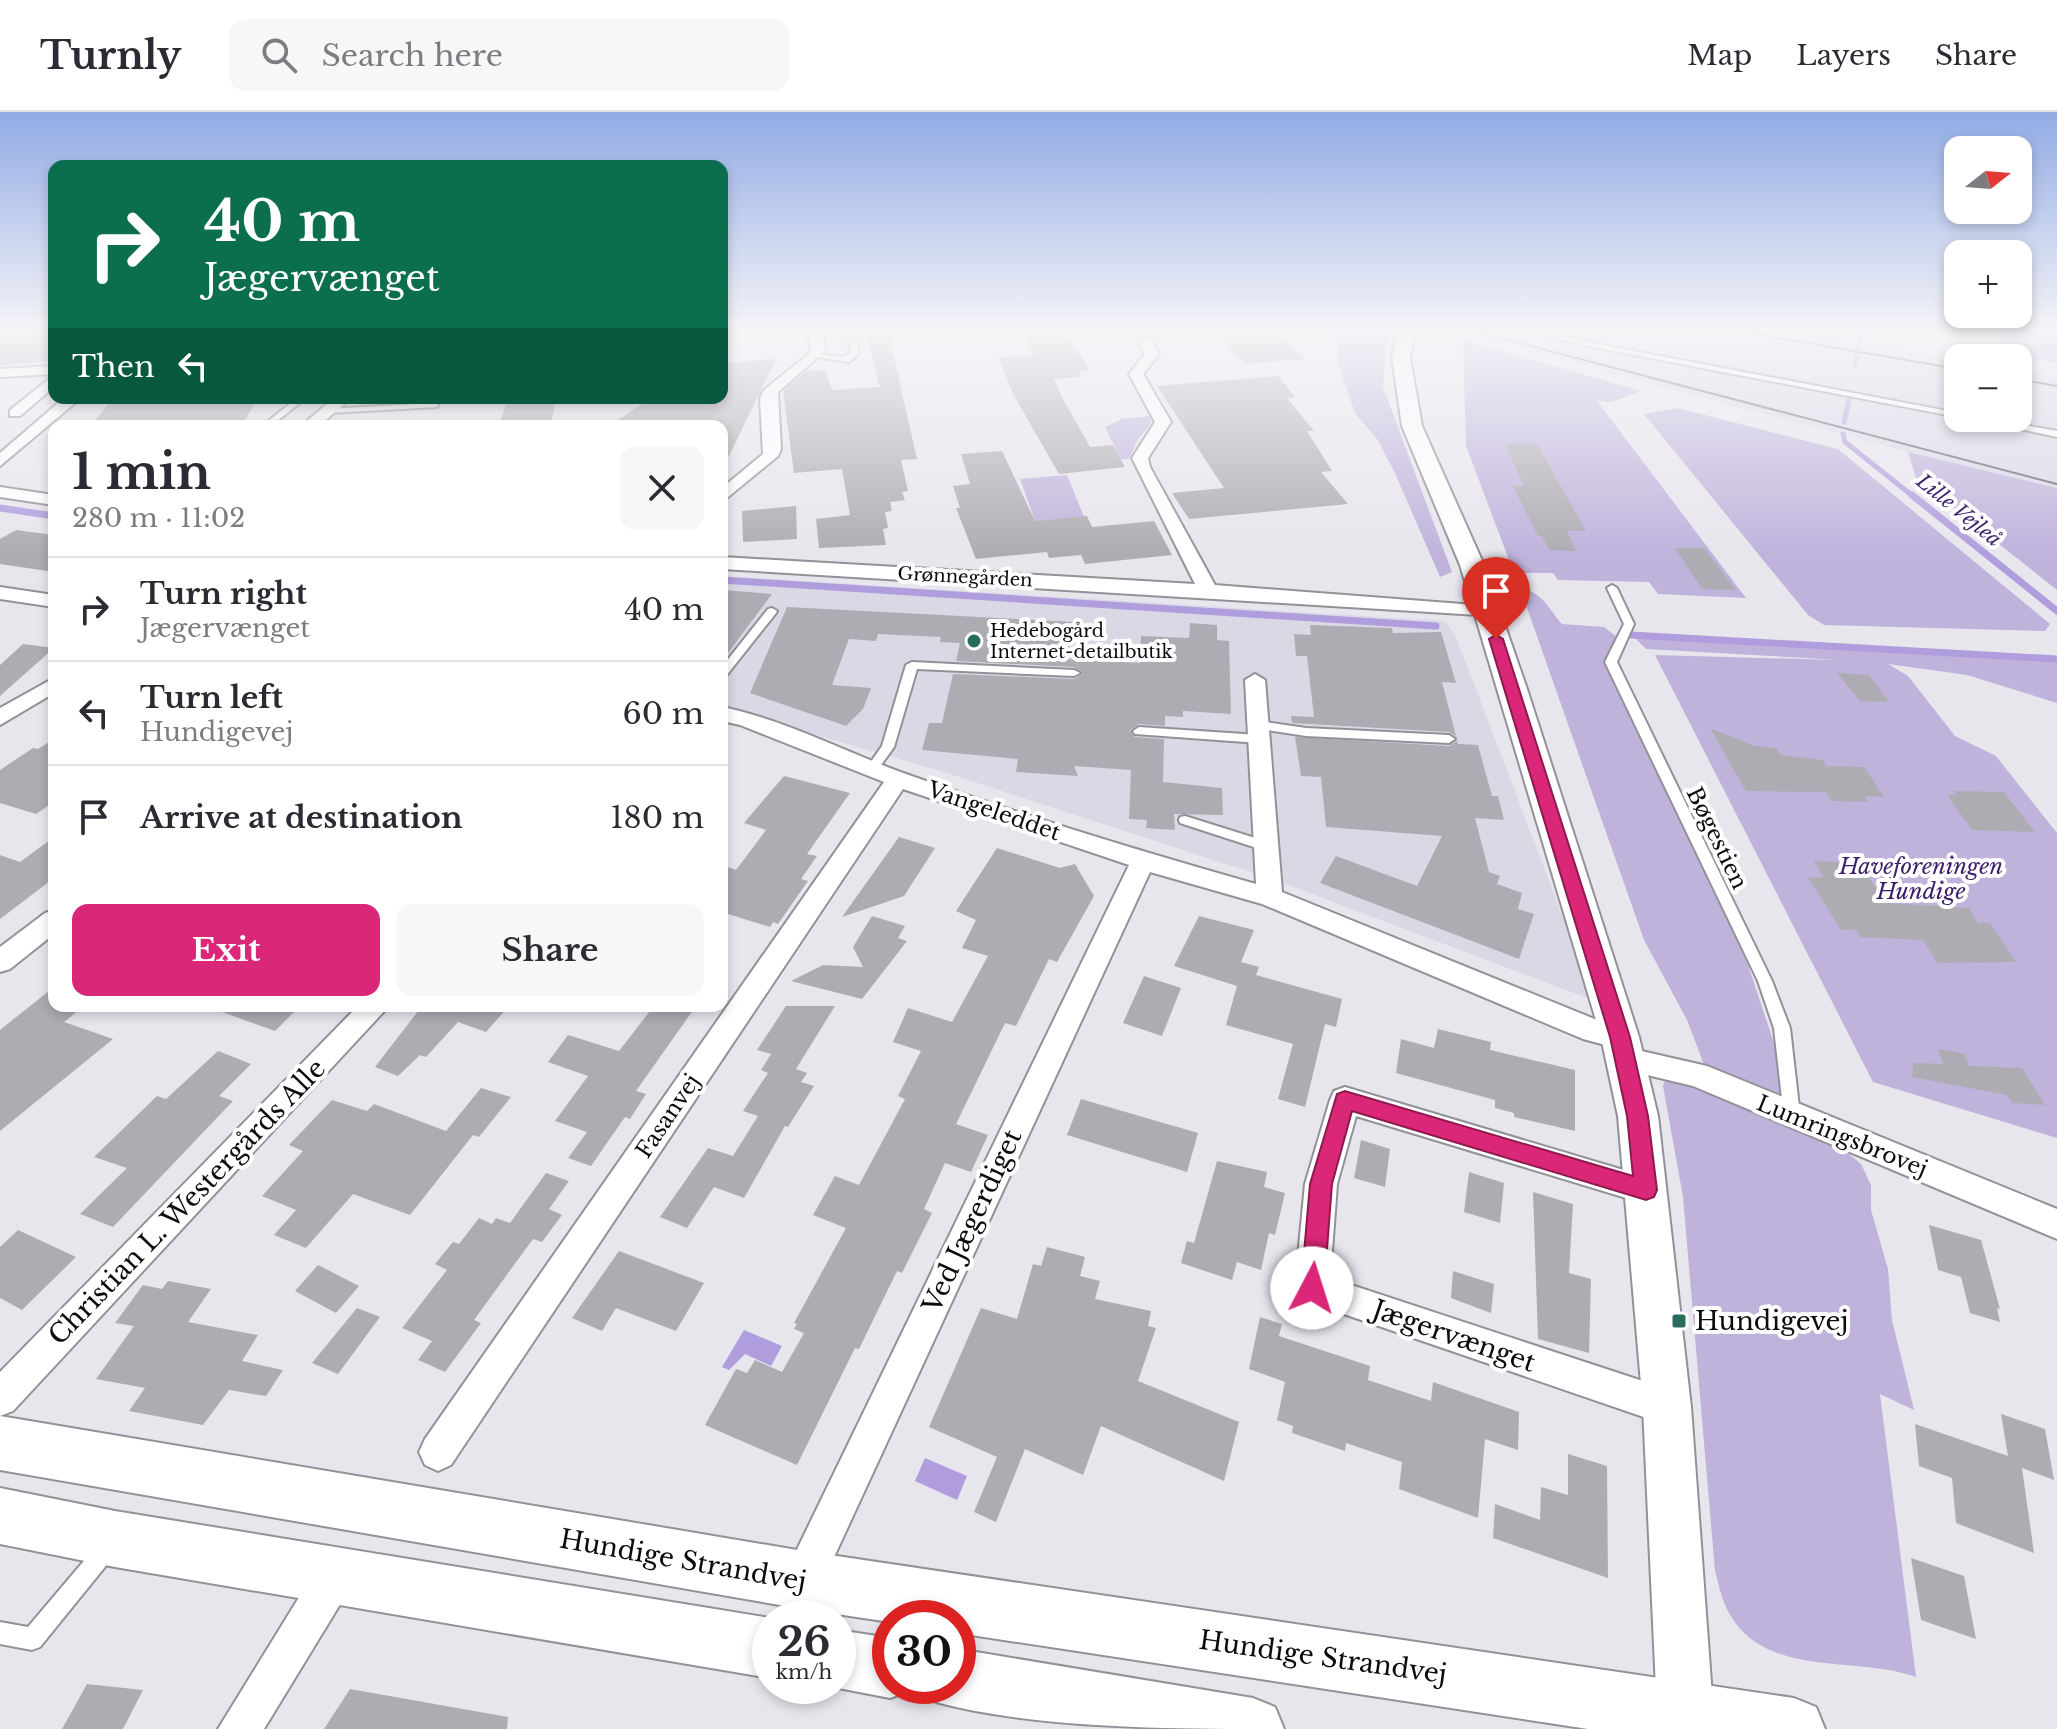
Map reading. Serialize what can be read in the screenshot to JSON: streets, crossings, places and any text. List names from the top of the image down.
{
  "streets": {
    "main road": ["Hundige Strandvej"],
    "street": [
      "Grønnegården",
      "Vangeleddet",
      "Fasanvej",
      "Lumringsbrovej",
      "Christian L. Westergårds Alle",
      "Ved Jægerdiget",
      "Jægervænget"
    ],
    "lane": ["Bøgestien"]
  },
  "crossings": [
    ["Vangeleddet", "Fasanvej"],
    ["Vangeleddet", "Lumringsbrovej"],
    ["Vangeleddet", "Ved Jægerdiget"],
    ["Bøgestien", "Lumringsbrovej"],
    ["Ved Jægerdiget", "Hundige Strandvej"]
  ],
  "water": ["Lille Vejleå"],
  "parks": ["Haveforeningen Hundige"],
  "places": {
    "other": ["Hedebogård Internet-detailbutik"],
    "transit": ["Hundigevej"]
  },
  "north": "right",
  "page": {
    "header": "Turnly",
    "search": "Search here",
    "nav": ["Map", "Layers", "Share"],
    "map_buttons": ["+", "−"],
    "turn": ["40 m", "Jægervænget"],
    "then": "Then",
    "heading": ["1 min", "280 m · 11:02"],
    "list": [
      {
        "name": "Turn right",
        "note": "Jægervænget",
        "value": "40 m"
      },
      {
        "name": "Turn left",
        "note": "Hundigevej",
        "value": "60 m"
      },
      {
        "name": "Arrive at destination",
        "value": "180 m"
      }
    ],
    "buttons": ["Exit", "Share"],
    "speed": "26 km/h",
    "limit": "30"
  }
}
